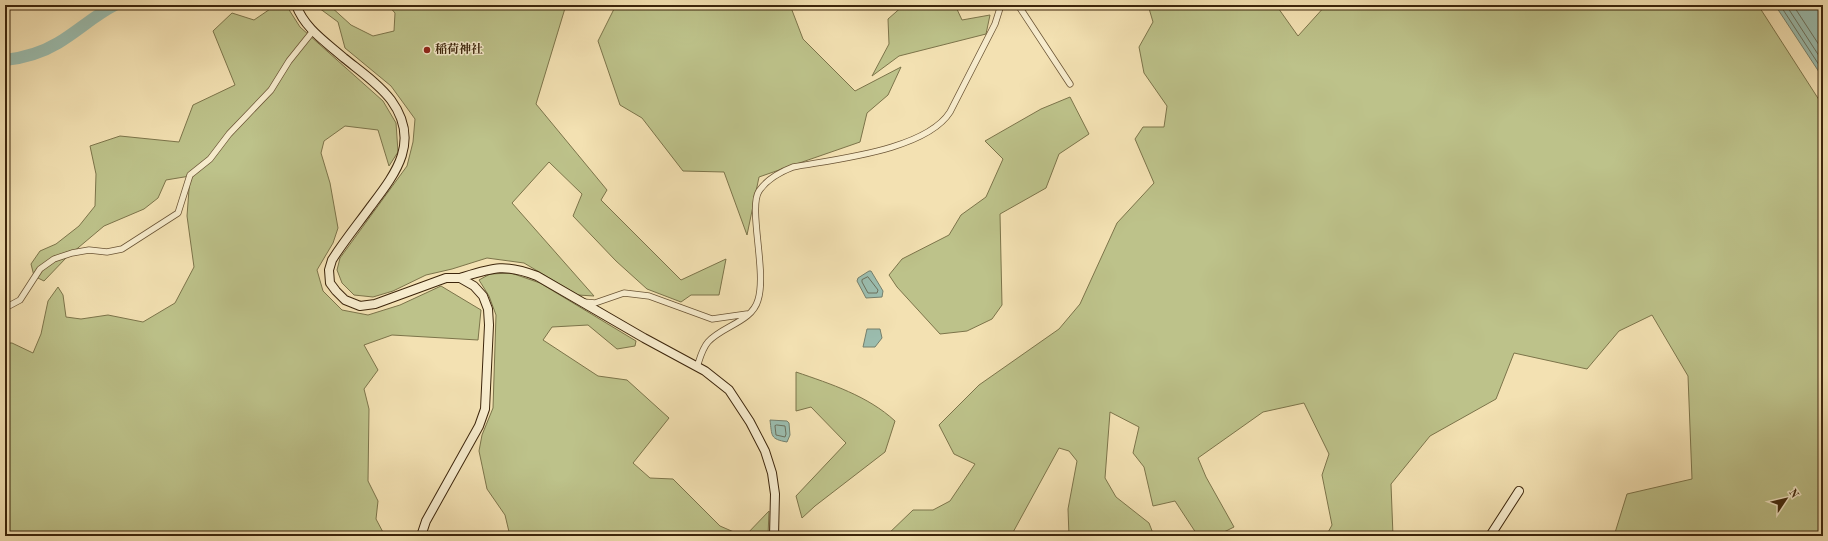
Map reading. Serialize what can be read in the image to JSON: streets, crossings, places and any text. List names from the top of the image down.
{
  "places": ["稲荷神社"],
  "north": "top right"
}
